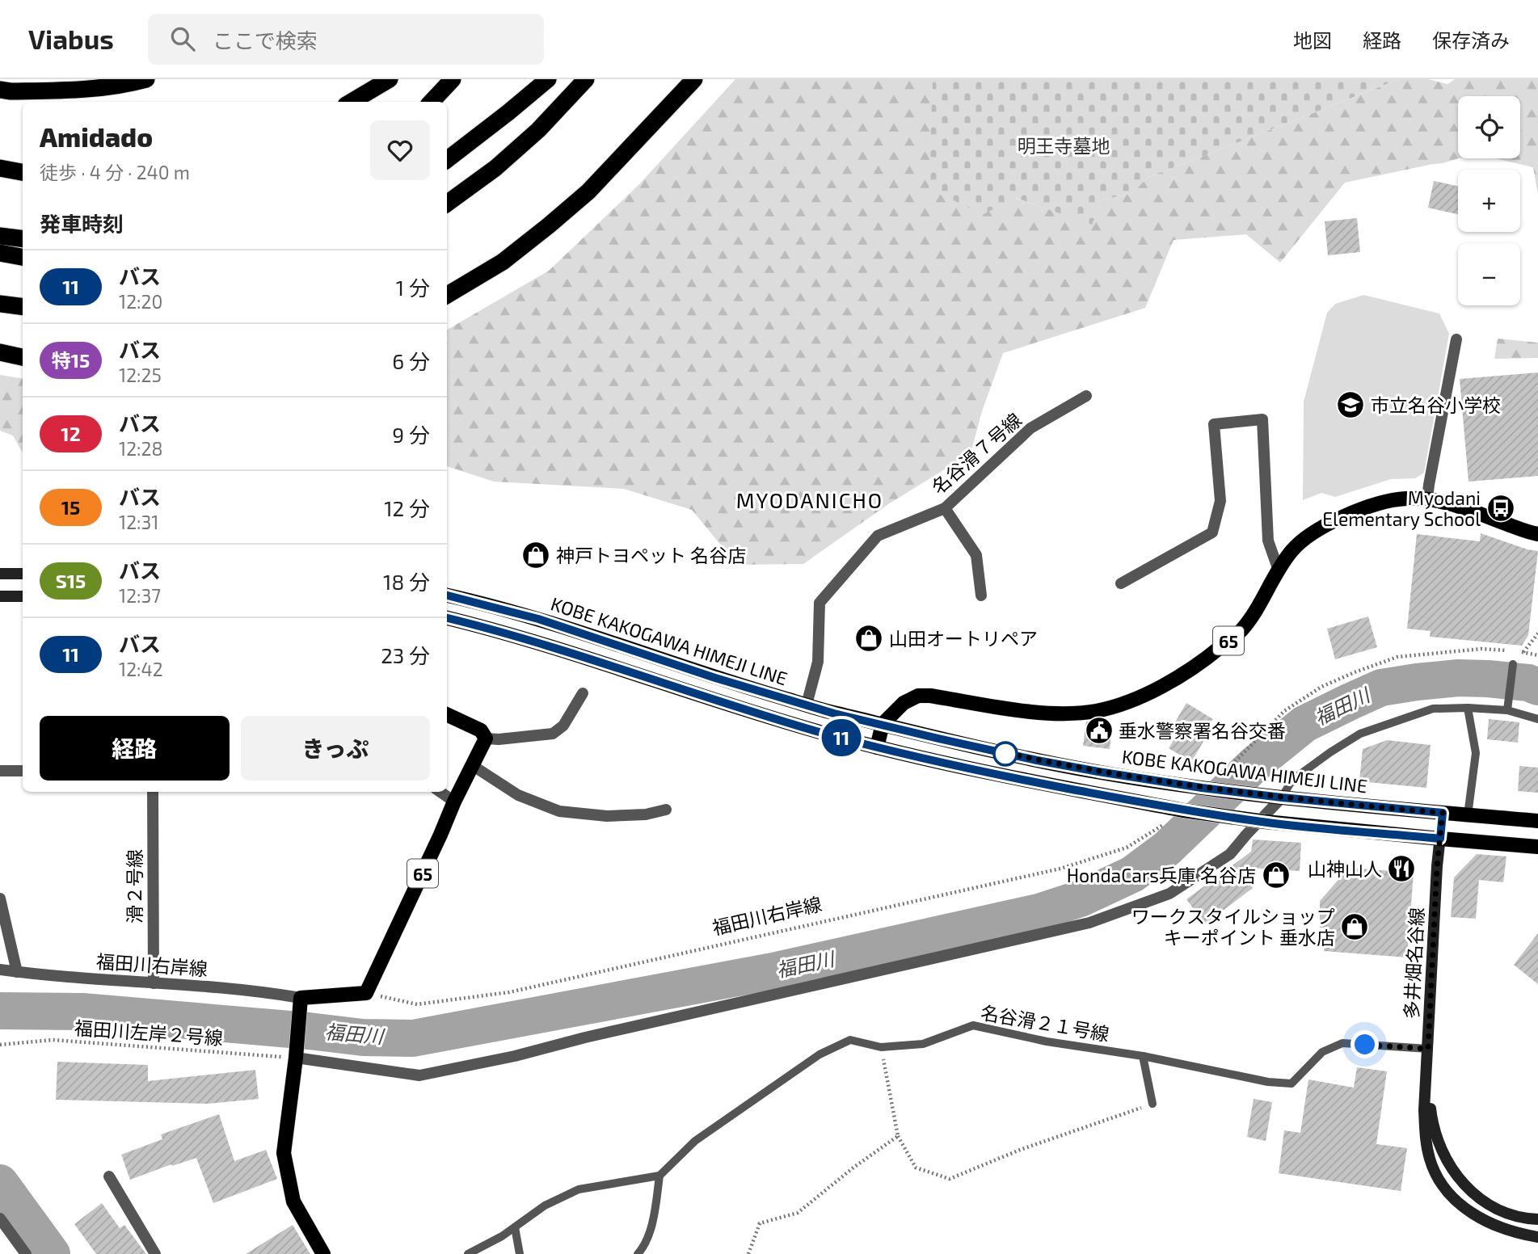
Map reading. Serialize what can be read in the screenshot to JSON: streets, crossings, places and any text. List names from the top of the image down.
{
  "streets": {
    "main road": ["KOBE KAKOGAWA HIMEJI LINE", "65"],
    "street": [
      "名谷滑７号線",
      "滑２号線",
      "福田川右岸線",
      "多井畑名谷線"
    ],
    "lane": ["名谷滑２１号線"],
    "path": ["福田川左岸２号線"]
  },
  "crossings": [
    ["名谷滑７号線", "KOBE KAKOGAWA HIMEJI LINE"],
    ["KOBE KAKOGAWA HIMEJI LINE", "65"],
    ["KOBE KAKOGAWA HIMEJI LINE", "多井畑名谷線"],
    ["65", "福田川右岸線"],
    ["滑２号線", "福田川右岸線"],
    ["多井畑名谷線", "名谷滑２１号線"]
  ],
  "districts": ["MYODANICHO"],
  "water": ["福田川"],
  "parks": ["明王寺墓地"],
  "places": {
    "school or university": ["市立名谷小学校"],
    "bus stop": ["Myodani Elementary School"],
    "shop": [
      "神戸トヨペット 名谷店",
      "山田オートリペア",
      "HondaCars兵庫 名谷店",
      "ワークスタイルショップ キーポイント 垂水店"
    ],
    "public building": ["垂水警察署名谷交番"],
    "restaurant": ["山神山人"]
  },
  "lines": ["bus line 11"],
  "page": {
    "header": "Viabus",
    "search": "ここで検索",
    "nav": ["地図", "経路", "保存済み"],
    "on_map": "11",
    "map_buttons": ["+", "−"],
    "heading": [
      ["Amidado", "徒歩 · 4 分 · 240 m"],
      "発車時刻"
    ],
    "list": [
      {
        "mark": "11",
        "name": "バス",
        "note": "12:20",
        "value": "1 分"
      },
      {
        "mark": "特15",
        "name": "バス",
        "note": "12:25",
        "value": "6 分"
      },
      {
        "mark": "12",
        "name": "バス",
        "note": "12:28",
        "value": "9 分"
      },
      {
        "mark": "15",
        "name": "バス",
        "note": "12:31",
        "value": "12 分"
      },
      {
        "mark": "S15",
        "name": "バス",
        "note": "12:37",
        "value": "18 分"
      },
      {
        "mark": "11",
        "name": "バス",
        "note": "12:42",
        "value": "23 分"
      }
    ],
    "buttons": ["経路", "きっぷ"]
  }
}
